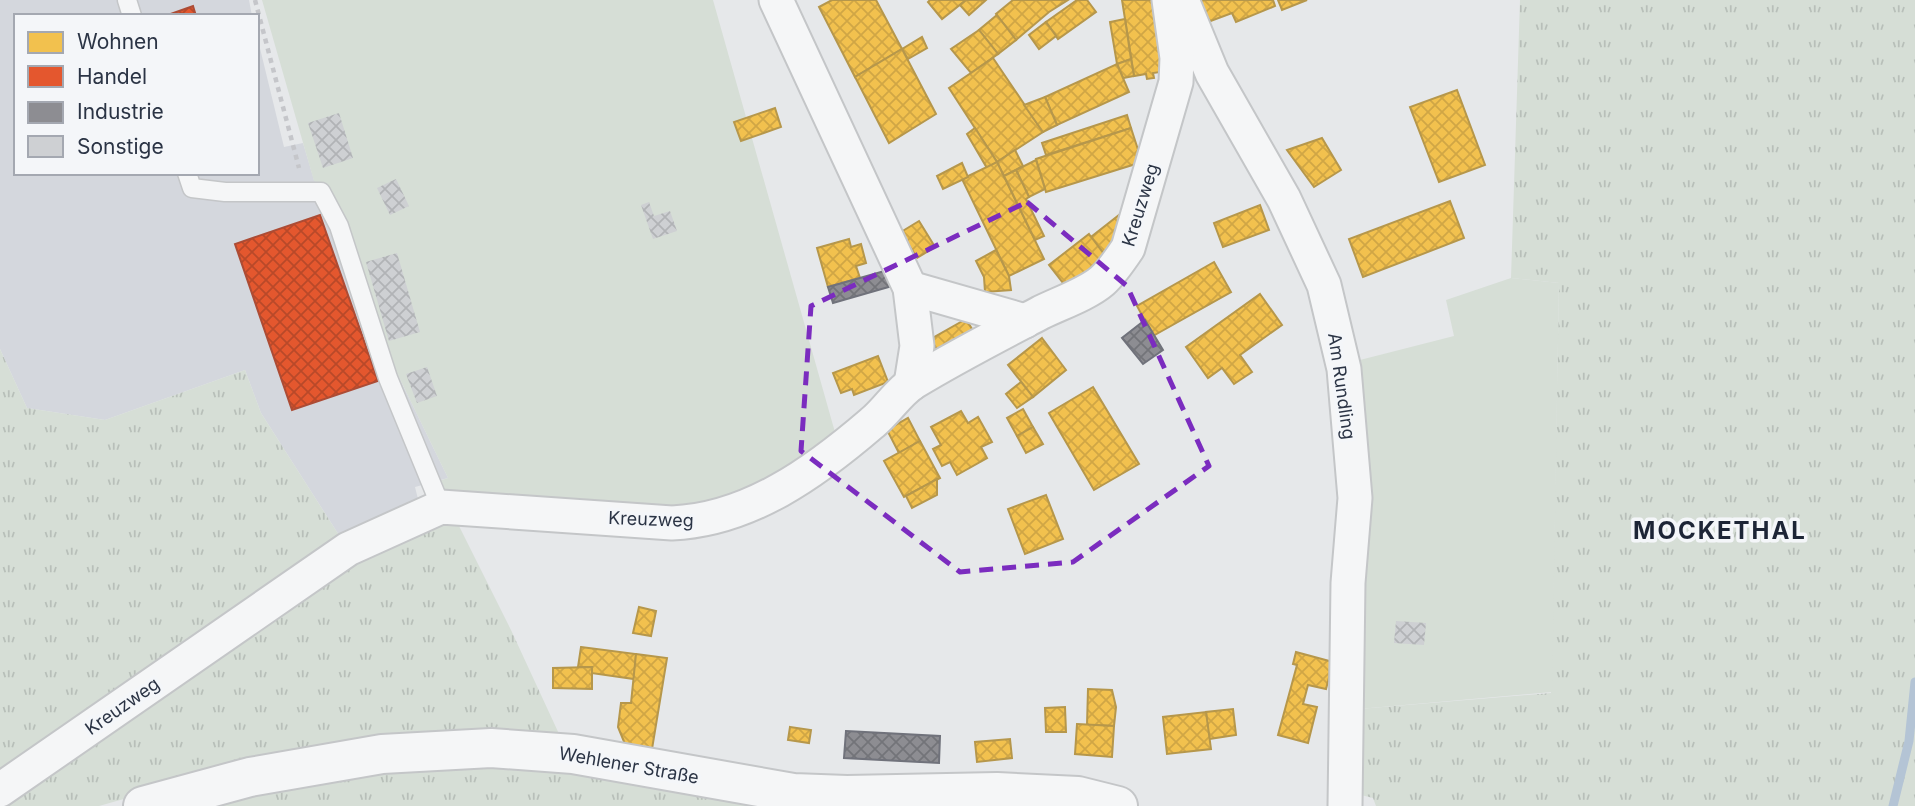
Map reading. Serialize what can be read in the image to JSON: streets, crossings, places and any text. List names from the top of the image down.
{
  "streets": {
    "street": ["Kreuzweg", "Am Rundling", "Wehlener Straße"]
  },
  "districts": ["MOCKETHAL"],
  "legend": [
    "Wohnen",
    "Handel",
    "Industrie",
    "Sonstige"
  ]
}
